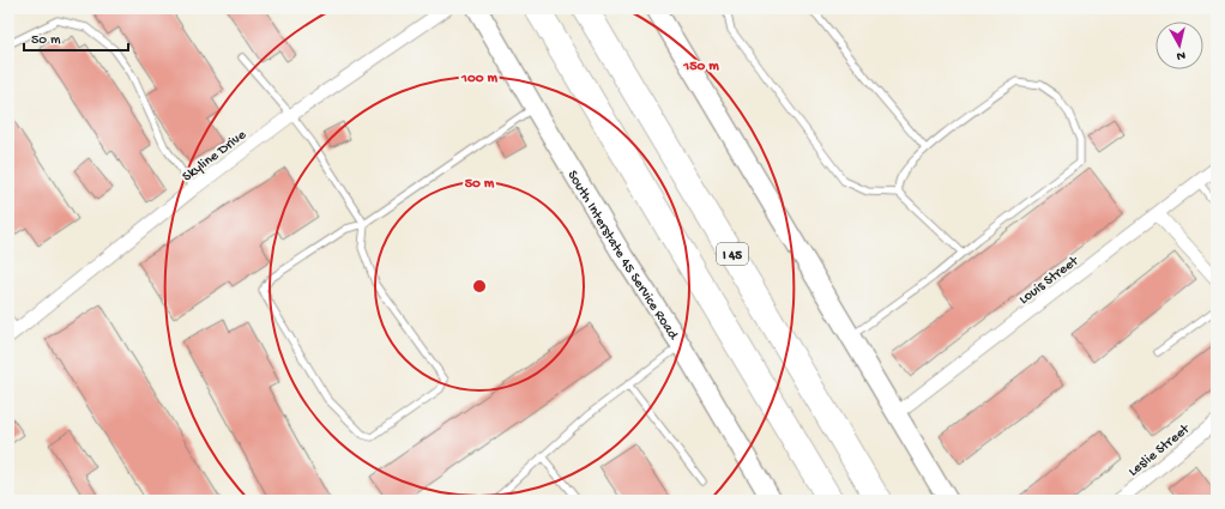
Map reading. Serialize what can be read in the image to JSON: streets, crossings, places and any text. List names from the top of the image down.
{
  "streets": {
    "highway": ["I 45"],
    "main road": ["South Interstate 45 Service Road"],
    "street": ["Skyline Drive", "Louis Street", "Leslie Street"]
  },
  "scale_bar": "50 m",
  "north": "bottom",
  "rings": ["150 m", "100 m", "50 m"]
}
